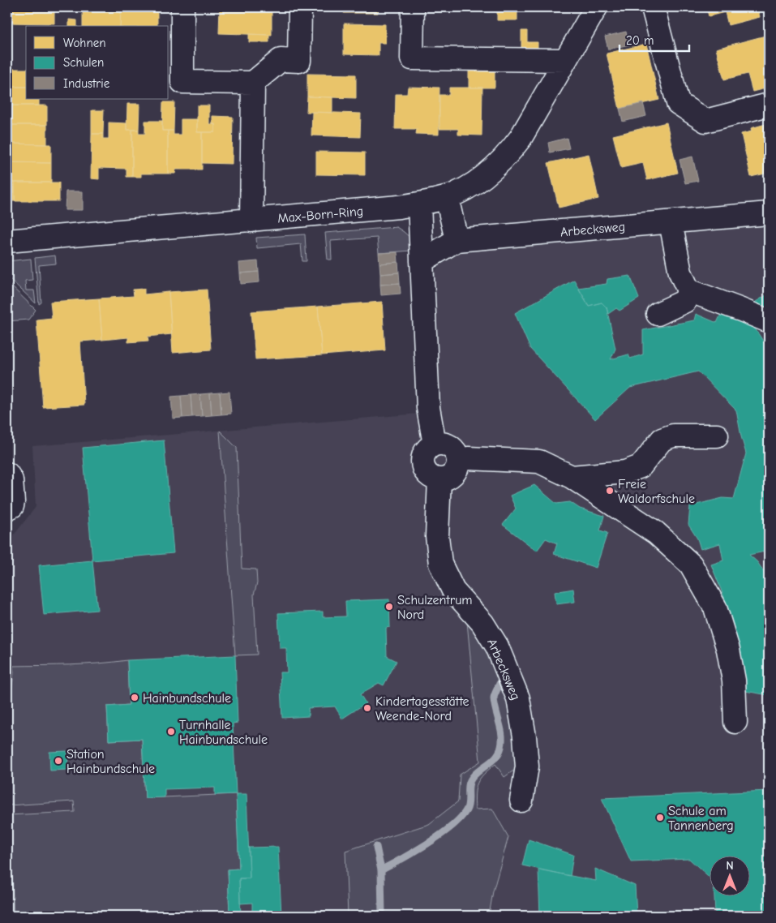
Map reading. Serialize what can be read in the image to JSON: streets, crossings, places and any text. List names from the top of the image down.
{
  "streets": {
    "street": ["Max-Born-Ring", "Arbecksweg"]
  },
  "places": [
    "Freie Waldorfschule",
    "Schulzentrum Nord",
    "Hainbundschule",
    "Kindertagesstätte Weende-Nord",
    "Turnhalle Hainbundschule",
    "Station Hainbundschule",
    "Schule am Tannenberg"
  ],
  "legend": ["Wohnen", "Schulen", "Industrie"],
  "scale_bar": "20 m",
  "north": "top"
}
